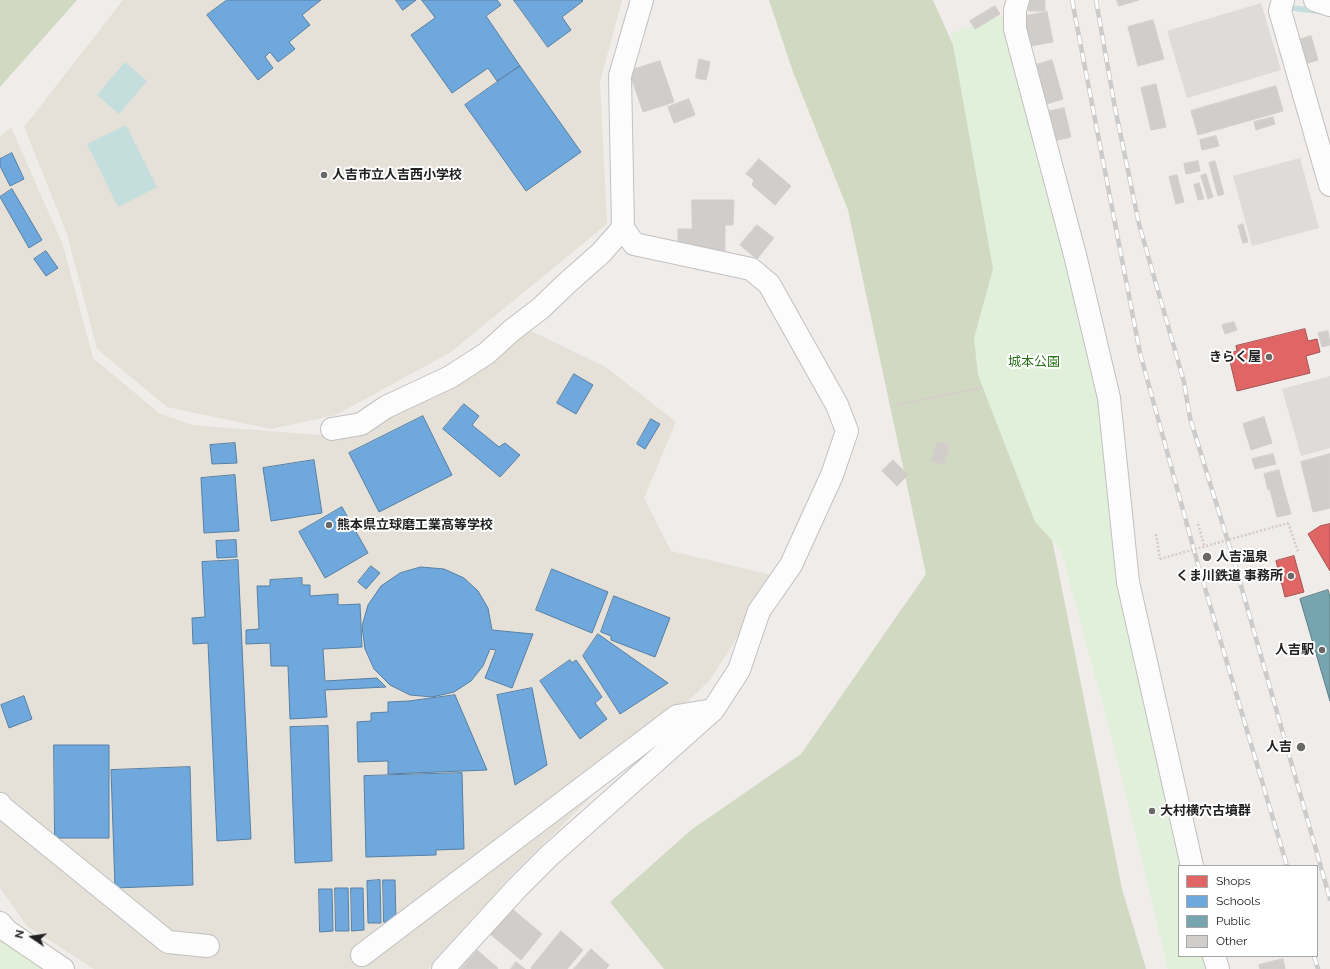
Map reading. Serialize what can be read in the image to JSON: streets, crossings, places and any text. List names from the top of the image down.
{
  "parks": ["城本公園"],
  "places": [
    "人吉市立人吉西小学校",
    "きらく屋",
    "熊本県立球磨工業高等学校",
    "人吉温泉",
    "くま川鉄道 事務所",
    "人吉駅",
    "人吉",
    "大村横穴古墳群"
  ],
  "legend": [
    "Shops",
    "Schools",
    "Public",
    "Other"
  ],
  "north": "left"
}
